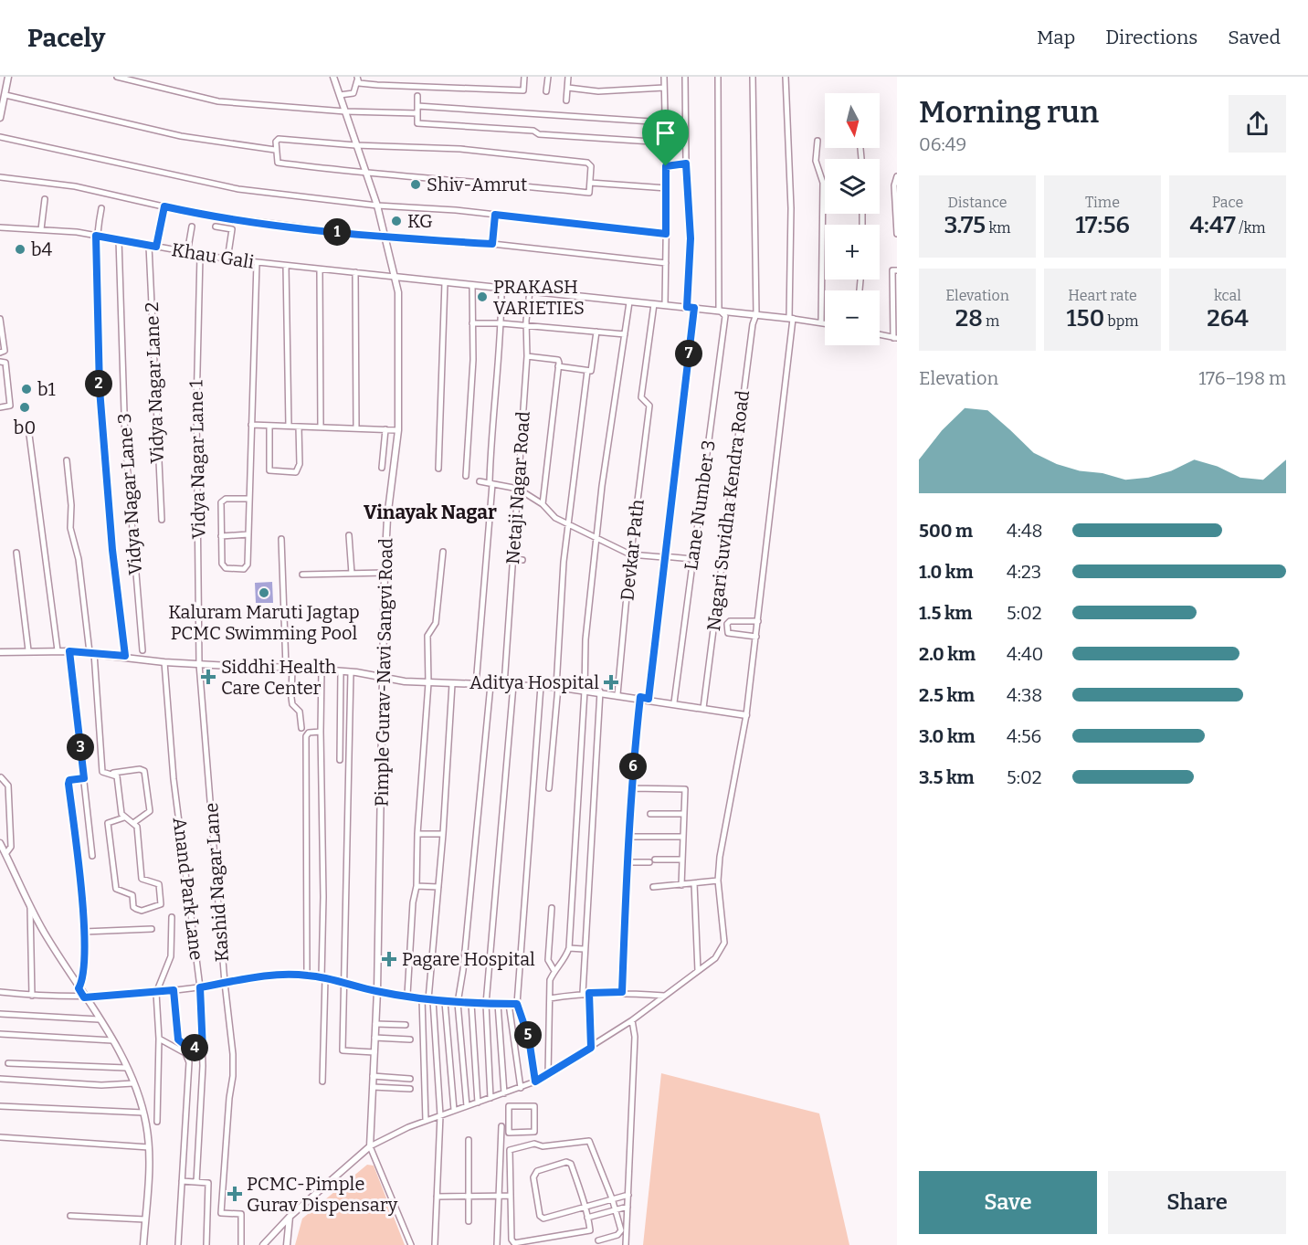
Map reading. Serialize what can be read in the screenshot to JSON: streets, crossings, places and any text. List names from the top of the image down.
{
  "streets": {
    "street": [
      "Khau Gali",
      "Vidya Nagar Lane 2",
      "Vidya Nagar Lane 1",
      "Netaji Nagar Road",
      "Vidya Nagar Lane 3",
      "Lane Number 3",
      "Nagari Suvidha Kendra Road",
      "Devkar Path",
      "Pimple Gurav-Navi Sangvi Road",
      "Kashid Nagar Lane",
      "Anand Park Lane"
    ]
  },
  "crossings": [
    ["Khau Gali", "Vidya Nagar Lane 2"],
    ["Khau Gali", "Vidya Nagar Lane 1"],
    ["Khau Gali", "Vidya Nagar Lane 3"],
    ["Khau Gali", "Pimple Gurav-Navi Sangvi Road"],
    ["Vidya Nagar Lane 1", "Kashid Nagar Lane"]
  ],
  "districts": ["Vinayak Nagar"],
  "places": {
    "other": [
      "Shiv-Amrut",
      "KG",
      "b4",
      "PRAKASH VARIETIES",
      "b1",
      "b0",
      "Kaluram Maruti Jagtap PCMC Swimming Pool"
    ],
    "health": [
      "Siddhi Health Care Center",
      "Aditya Hospital",
      "Pagare Hospital",
      "PCMC-Pimple Gurav Dispensary"
    ]
  },
  "north": "bottom",
  "page": {
    "header": "Pacely",
    "nav": ["Map", "Directions", "Saved"],
    "heading": ["Morning run", "06:49"],
    "map_buttons": ["+", "−"],
    "stats": [
      ["Distance", "3.75 km"],
      ["Time", "17:56"],
      ["Pace", "4:47 /km"],
      ["Elevation", "28 m"],
      ["Heart rate", "150 bpm"],
      ["kcal", "264"]
    ],
    "pins": [
      "1",
      "7",
      "2",
      "3",
      "6",
      "5",
      "4"
    ],
    "chart": ["Elevation", "176–198 m"],
    "list": [
      {
        "name": "500 m",
        "note": "4:48"
      },
      {
        "name": "1.0 km",
        "note": "4:23"
      },
      {
        "name": "1.5 km",
        "note": "5:02"
      },
      {
        "name": "2.0 km",
        "note": "4:40"
      },
      {
        "name": "2.5 km",
        "note": "4:38"
      },
      {
        "name": "3.0 km",
        "note": "4:56"
      },
      {
        "name": "3.5 km",
        "note": "5:02"
      }
    ],
    "buttons": ["Save", "Share"]
  }
}
